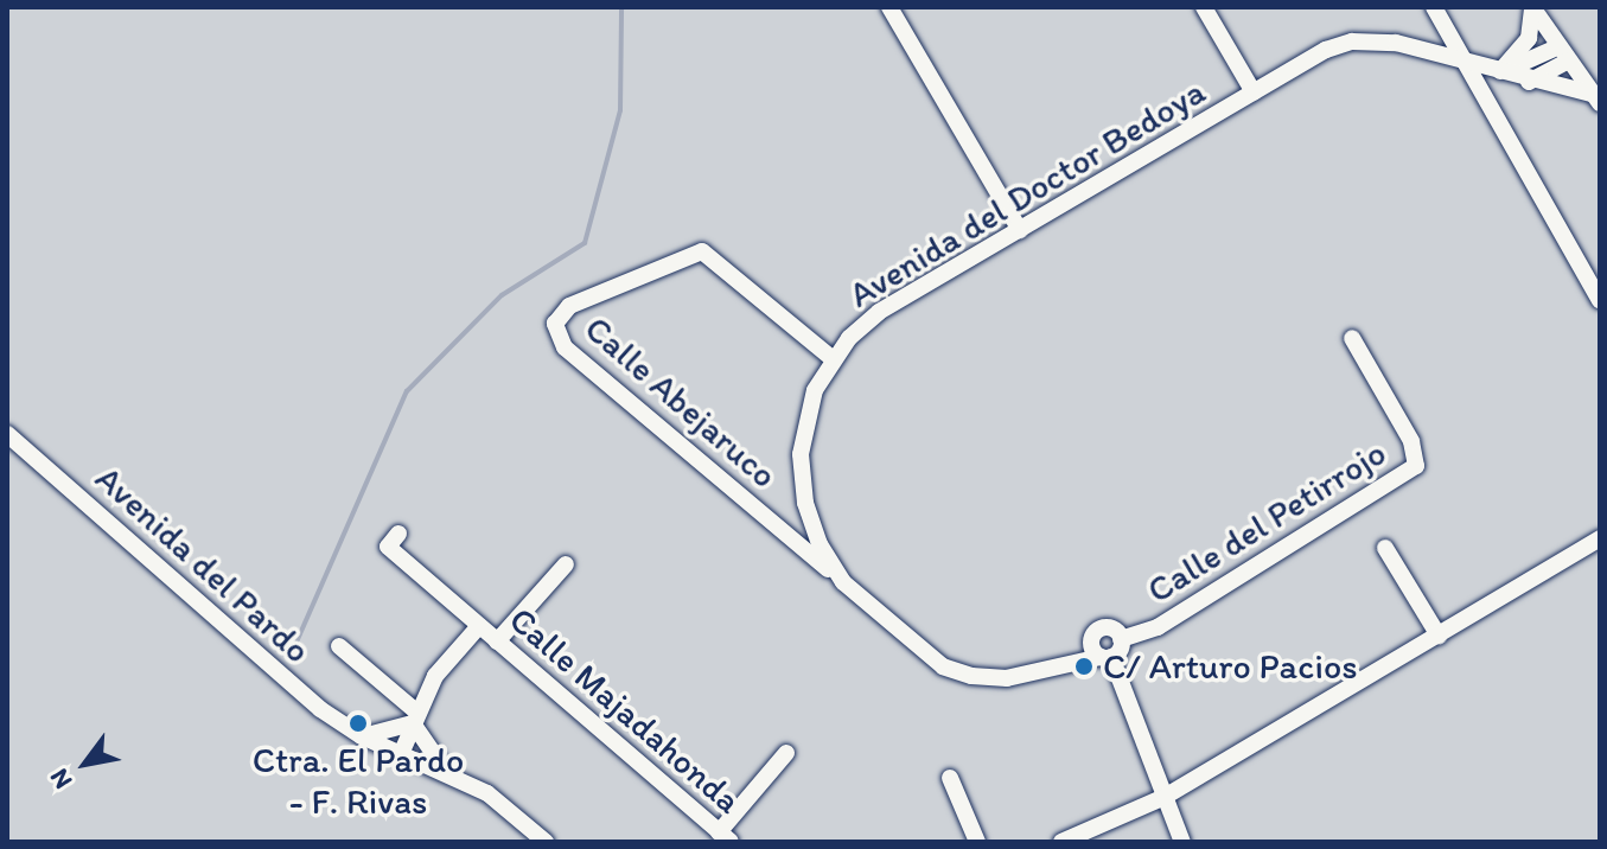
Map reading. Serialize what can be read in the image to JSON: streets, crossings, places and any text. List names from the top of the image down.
{
  "streets": {
    "street": [
      "Avenida del Doctor Bedoya",
      "Calle Abejaruco",
      "Calle del Petirrojo",
      "Avenida del Pardo",
      "Calle Majadahonda"
    ]
  },
  "crossings": [
    ["Avenida del Doctor Bedoya", "Calle Abejaruco"]
  ],
  "places": ["C/ Arturo Pacios", "Ctra. El Pardo - F. Rivas"],
  "north": "bottom left"
}
